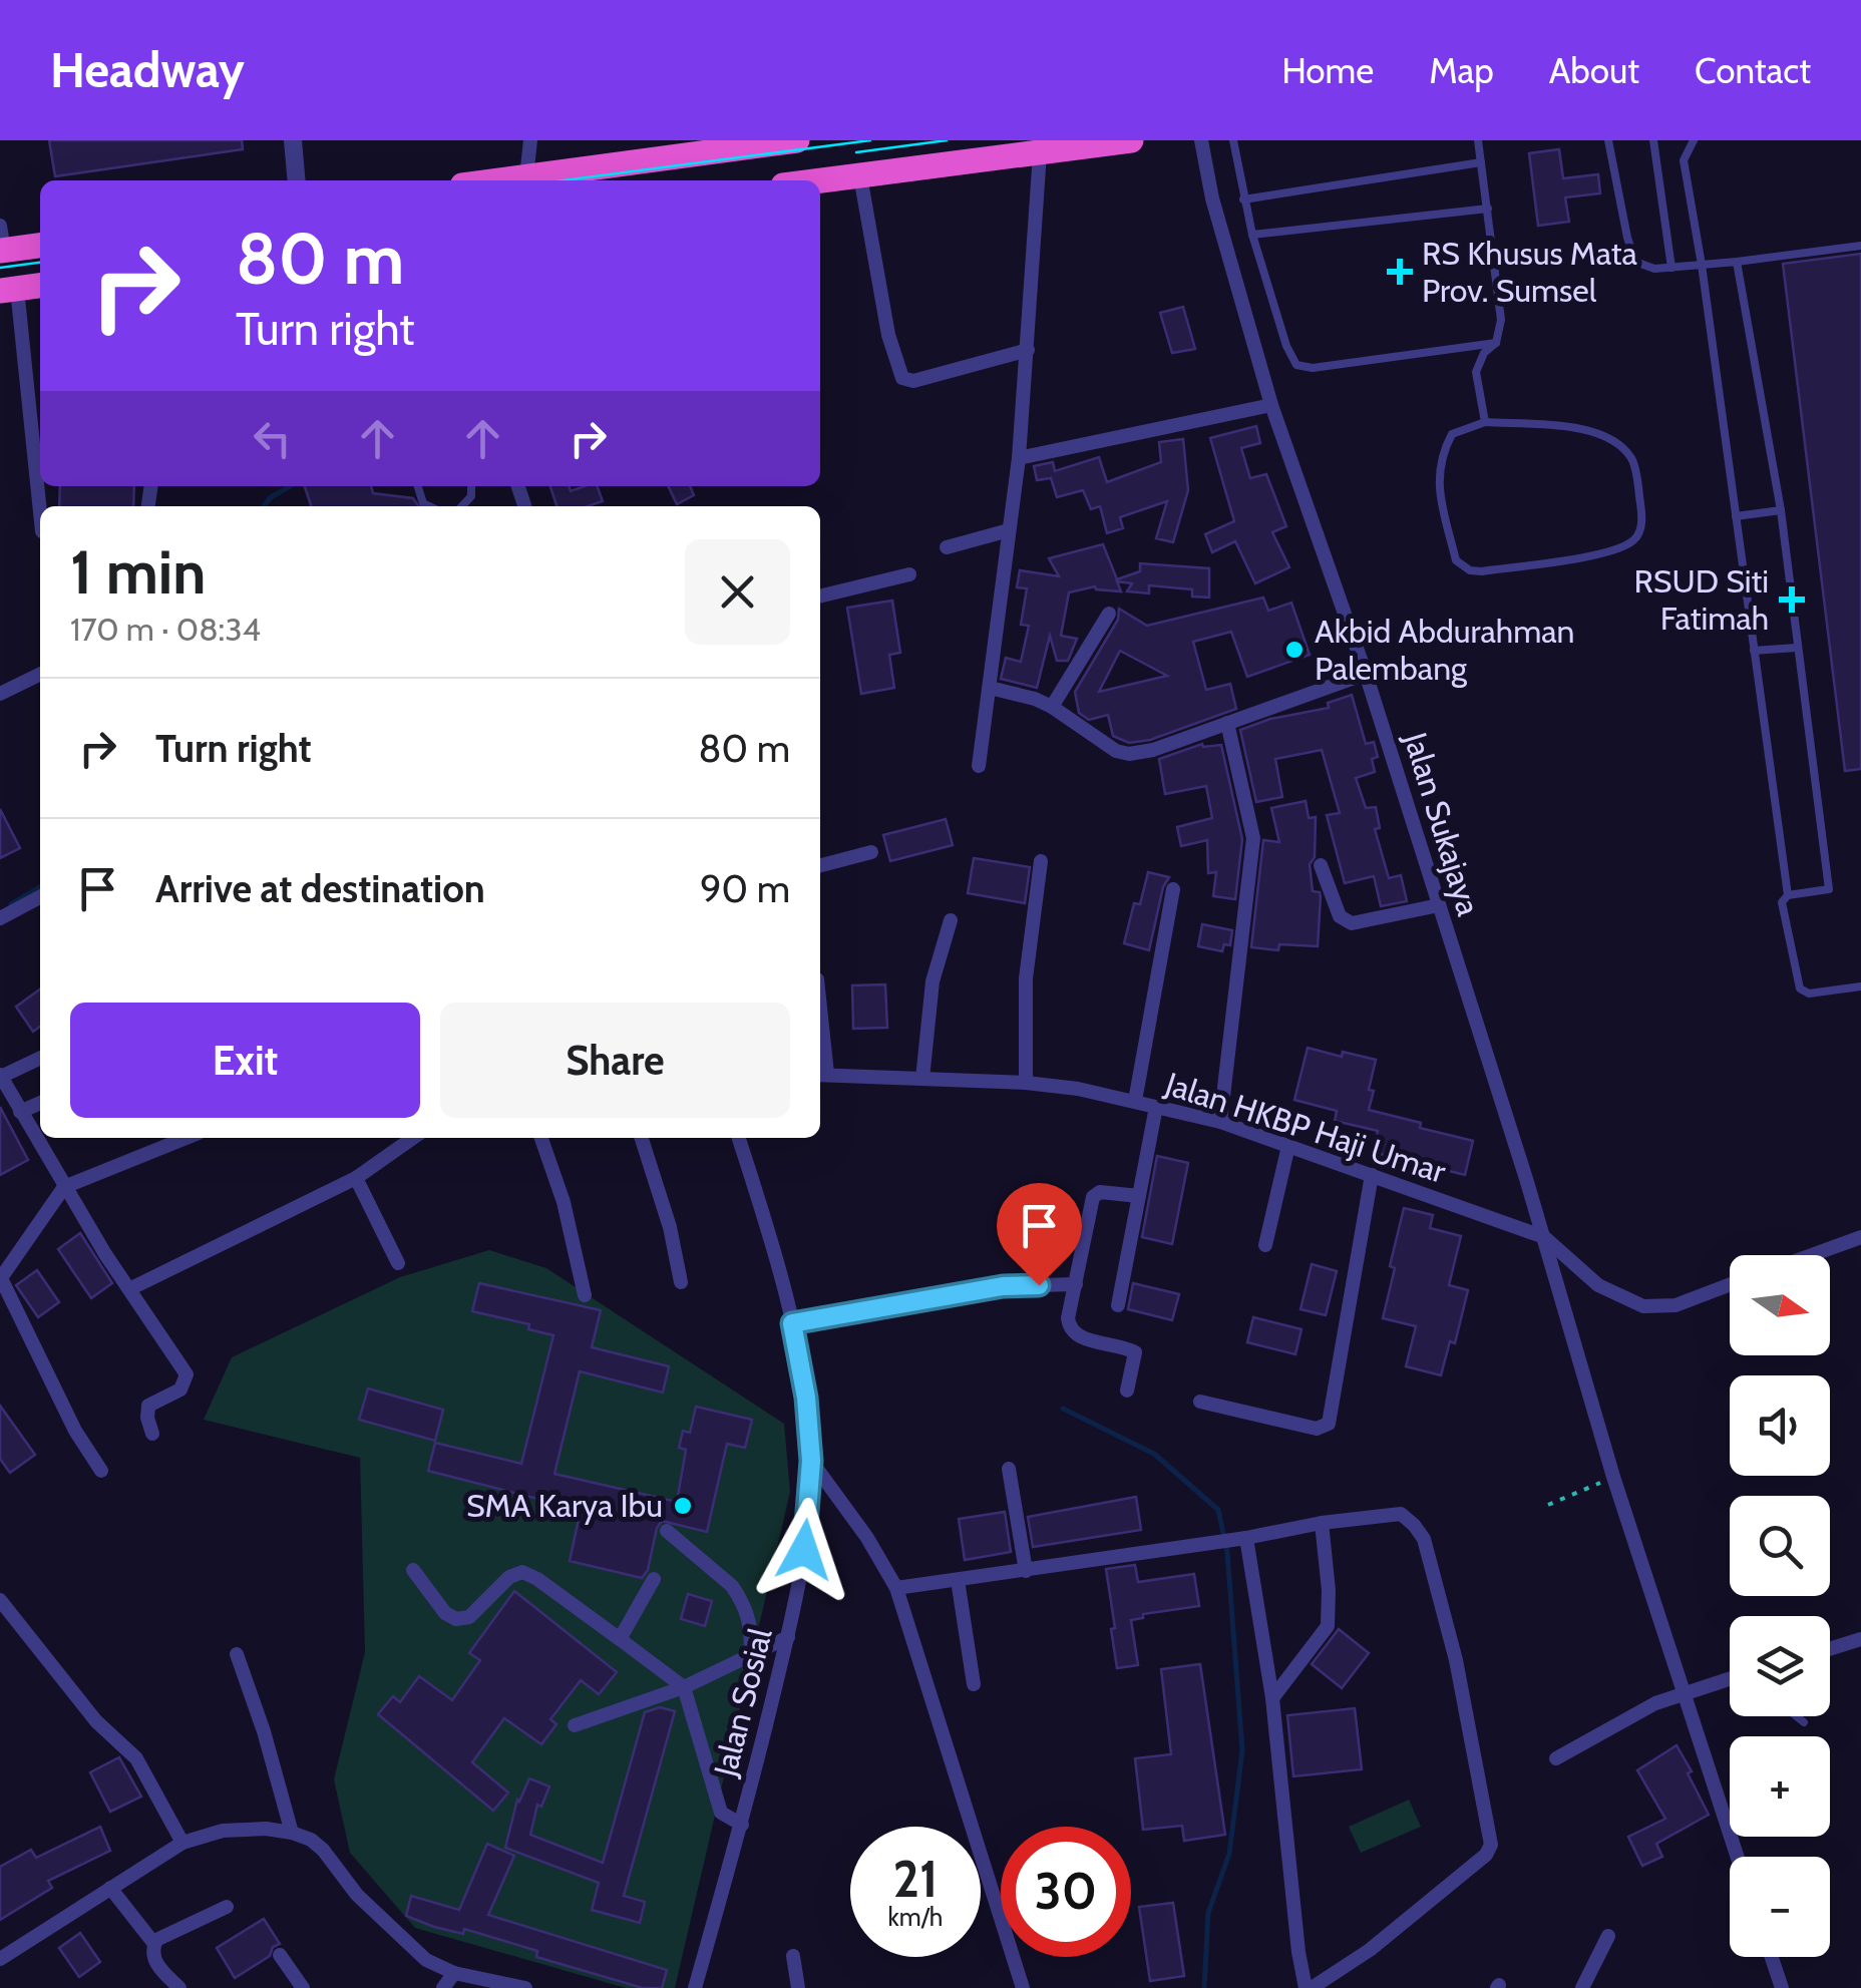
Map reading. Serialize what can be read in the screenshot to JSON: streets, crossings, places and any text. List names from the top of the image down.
{
  "streets": {
    "street": ["Jalan Sukajaya", "Jalan HKBP Haji Umar", "Jalan Sosial"]
  },
  "crossings": [
    ["Jalan Sukajaya", "Jalan HKBP Haji Umar"]
  ],
  "places": {
    "health": ["RS Khusus Mata Prov. Sumsel", "RSUD Siti Fatimah"],
    "other": ["Akbid Abdurahman Palembang", "SMA Karya Ibu"]
  },
  "north": "right",
  "page": {
    "header": "Headway",
    "nav": [
      "Home",
      "Map",
      "About",
      "Contact"
    ],
    "turn": ["80 m", "Turn right"],
    "heading": ["1 min", "170 m · 08:34"],
    "list": [
      {
        "name": "Turn right",
        "value": "80 m"
      },
      {
        "name": "Arrive at destination",
        "value": "90 m"
      }
    ],
    "buttons": ["Exit", "Share"],
    "map_buttons": ["+", "−"],
    "speed": "21 km/h",
    "limit": "30"
  }
}
